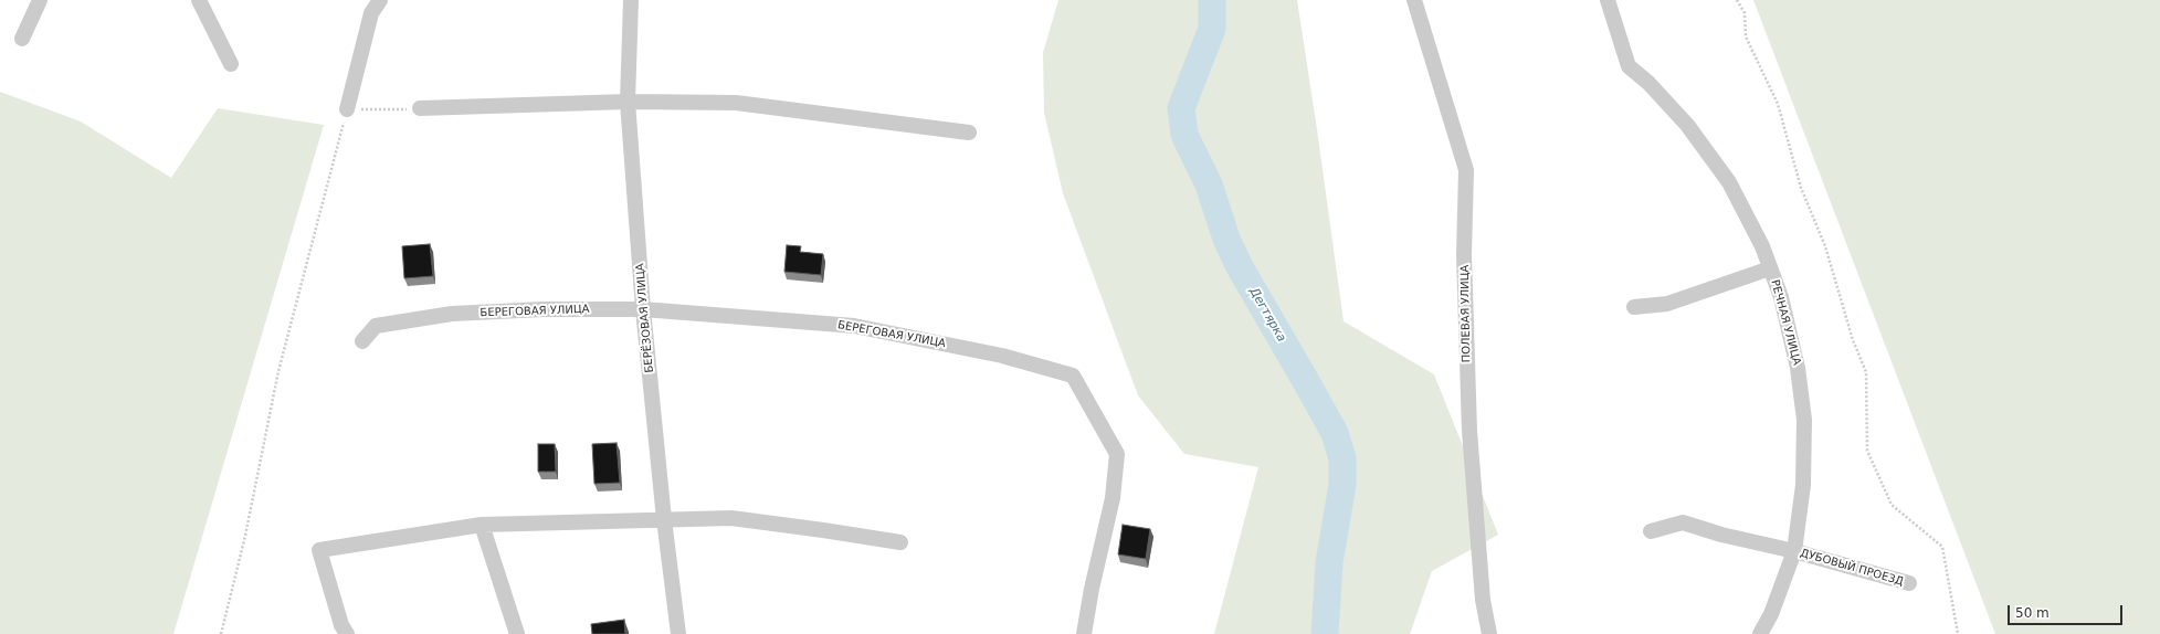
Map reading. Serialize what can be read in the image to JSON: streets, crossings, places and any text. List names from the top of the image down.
{
  "streets": {
    "street": [
      "БЕРЕГОВАЯ УЛИЦА",
      "ПОЛЕВАЯ УЛИЦА",
      "БЕРЁЗОВАЯ УЛИЦА",
      "РЕЧНАЯ УЛИЦА",
      "ДУБОВЫЙ ПРОЕЗД"
    ]
  },
  "crossings": [
    ["БЕРЕГОВАЯ УЛИЦА", "БЕРЁЗОВАЯ УЛИЦА"],
    ["РЕЧНАЯ УЛИЦА", "ДУБОВЫЙ ПРОЕЗД"]
  ],
  "water": ["Дегтярка"],
  "scale_bar": "50 m"
}
